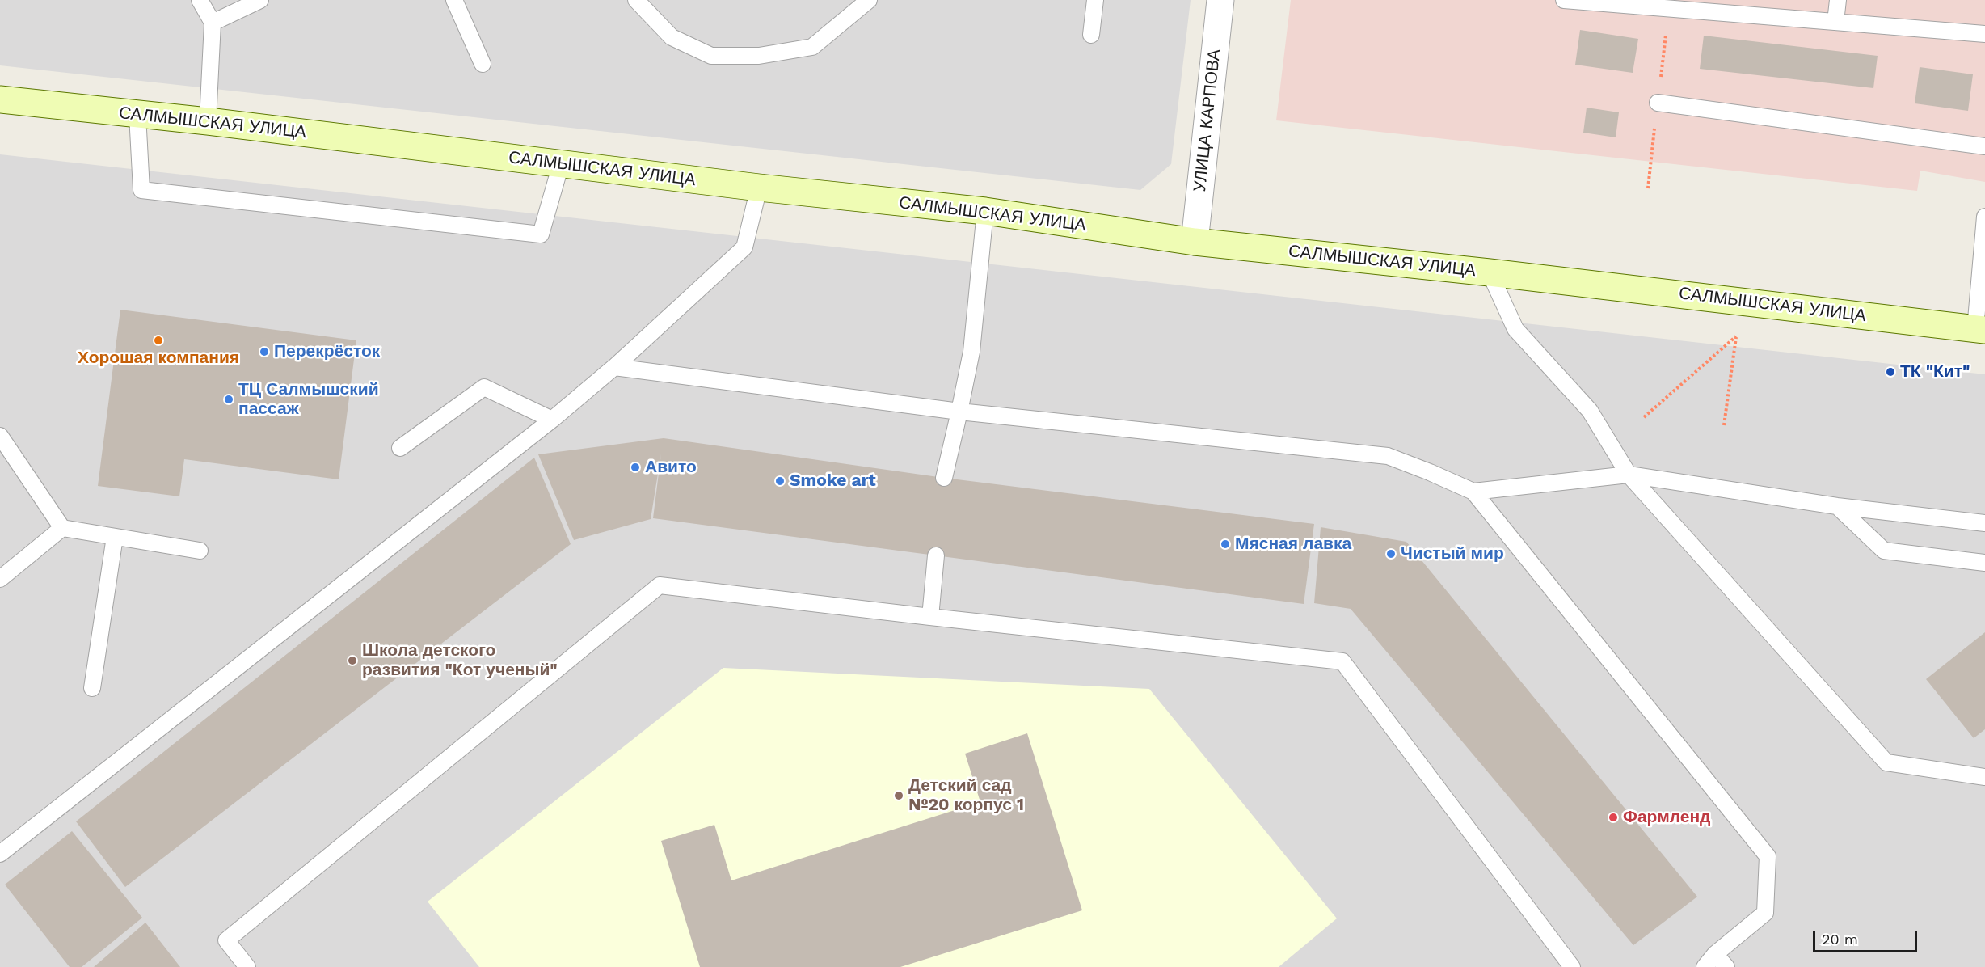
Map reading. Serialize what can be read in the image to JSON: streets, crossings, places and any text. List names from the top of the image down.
{
  "streets": {
    "main road": ["САЛМЫШСКАЯ УЛИЦА"],
    "street": ["УЛИЦА КАРПОВА"]
  },
  "crossings": [
    ["УЛИЦА КАРПОВА", "САЛМЫШСКАЯ УЛИЦА"]
  ],
  "places": [
    "Хорошая компания",
    "Перекрёсток",
    "ТК \"Кит\"",
    "ТЦ Салмышский пассаж",
    "Авито",
    "Smoke art",
    "Мясная лавка",
    "Чистый мир",
    "Школа детского развития \"Кот ученый\"",
    "Детский сад №20 корпус 1",
    "Фармленд"
  ],
  "scale_bar": "20 m"
}
